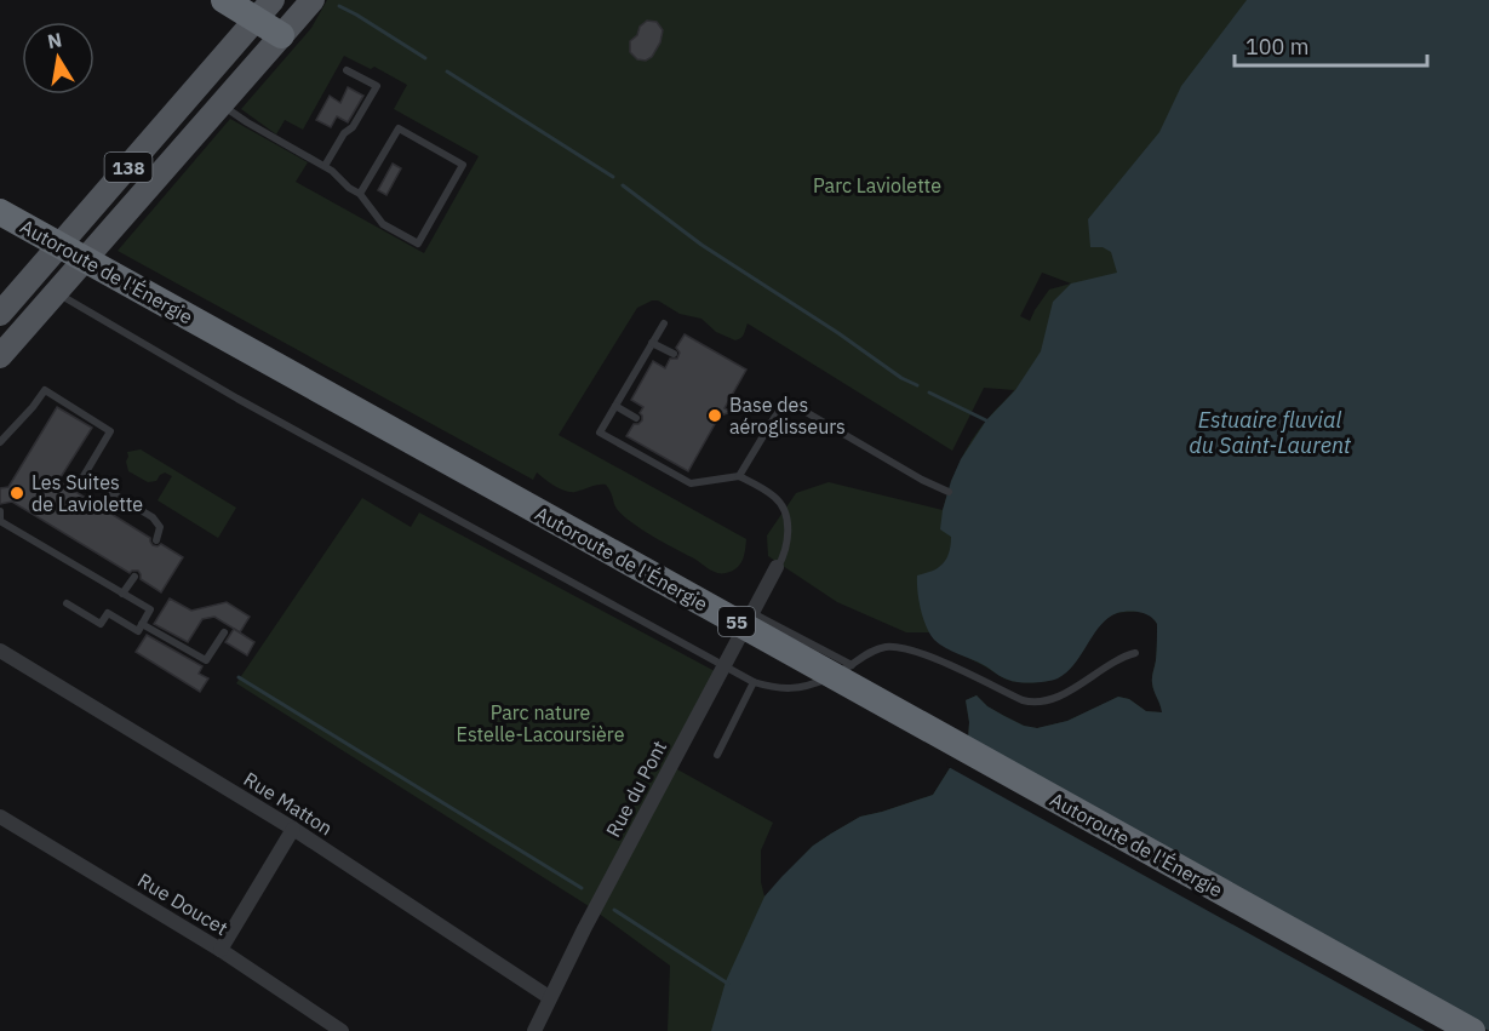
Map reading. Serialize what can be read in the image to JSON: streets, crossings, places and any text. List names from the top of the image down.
{
  "streets": {
    "highway": ["Autoroute de l'Énergie", "55"],
    "main road": ["138"],
    "street": ["Rue du Pont", "Rue Matton", "Rue Doucet"]
  },
  "crossings": [
    ["Rue du Pont", "Rue Matton"]
  ],
  "water": ["Estuaire fluvial du Saint-Laurent"],
  "parks": ["Parc Laviolette", "Parc nature Estelle-Lacoursière"],
  "places": ["Base des aéroglisseurs", "Les Suites de Laviolette"],
  "scale_bar": "100 m",
  "north": "top"
}
